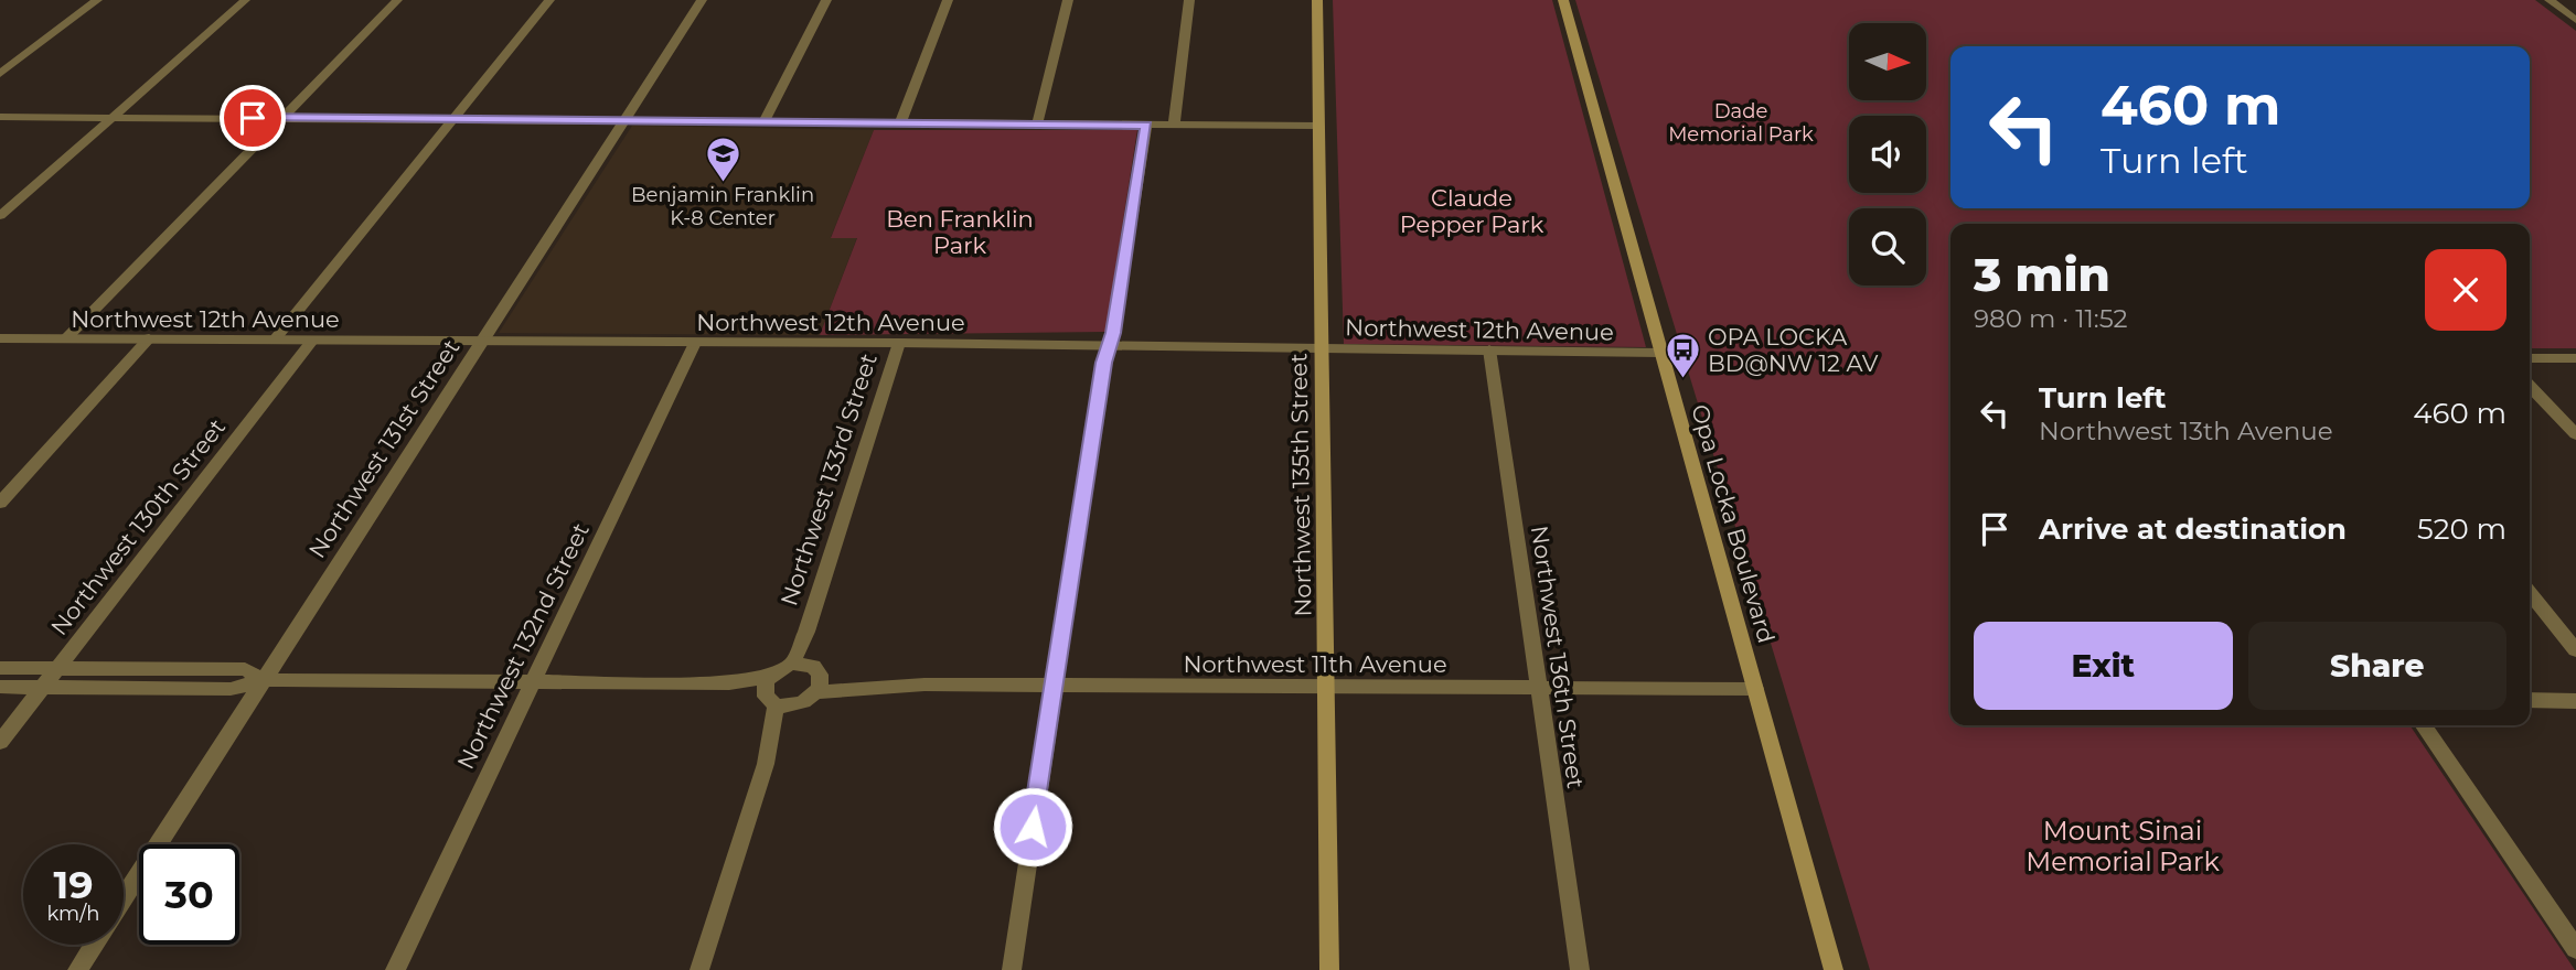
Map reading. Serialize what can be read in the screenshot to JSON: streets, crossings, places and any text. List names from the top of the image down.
{
  "streets": {
    "main road": ["Northwest 135th Street", "Opa Locka Boulevard"],
    "street": [
      "Northwest 12th Avenue",
      "Northwest 131st Street",
      "Northwest 133rd Street",
      "Northwest 130th Street",
      "Northwest 132nd Street",
      "Northwest 136th Street",
      "Northwest 11th Avenue"
    ]
  },
  "crossings": [
    ["Northwest 12th Avenue", "Northwest 131st Street"],
    ["Northwest 12th Avenue", "Northwest 133rd Street"],
    ["Northwest 12th Avenue", "Northwest 135th Street"],
    ["Northwest 12th Avenue", "Opa Locka Boulevard"],
    ["Northwest 12th Avenue", "Northwest 130th Street"],
    ["Northwest 12th Avenue", "Northwest 132nd Street"],
    ["Northwest 12th Avenue", "Northwest 136th Street"],
    ["Northwest 135th Street", "Northwest 11th Avenue"],
    ["Opa Locka Boulevard", "Northwest 11th Avenue"],
    ["Northwest 136th Street", "Northwest 11th Avenue"]
  ],
  "parks": [
    "Dade Memorial Park",
    "Claude Pepper Park",
    "Ben Franklin Park",
    "Mount Sinai Memorial Park"
  ],
  "places": {
    "school or university": ["Benjamin Franklin K-8 Center"],
    "bus stop": ["OPA LOCKA BD@NW 12 AV"]
  },
  "north": "right",
  "page": {
    "turn": ["460 m", "Turn left"],
    "heading": ["3 min", "980 m · 11:52"],
    "list": [
      {
        "name": "Turn left",
        "note": "Northwest 13th Avenue",
        "value": "460 m"
      },
      {
        "name": "Arrive at destination",
        "value": "520 m"
      }
    ],
    "buttons": ["Exit", "Share"],
    "speed": "19 km/h",
    "limit": "30"
  }
}
